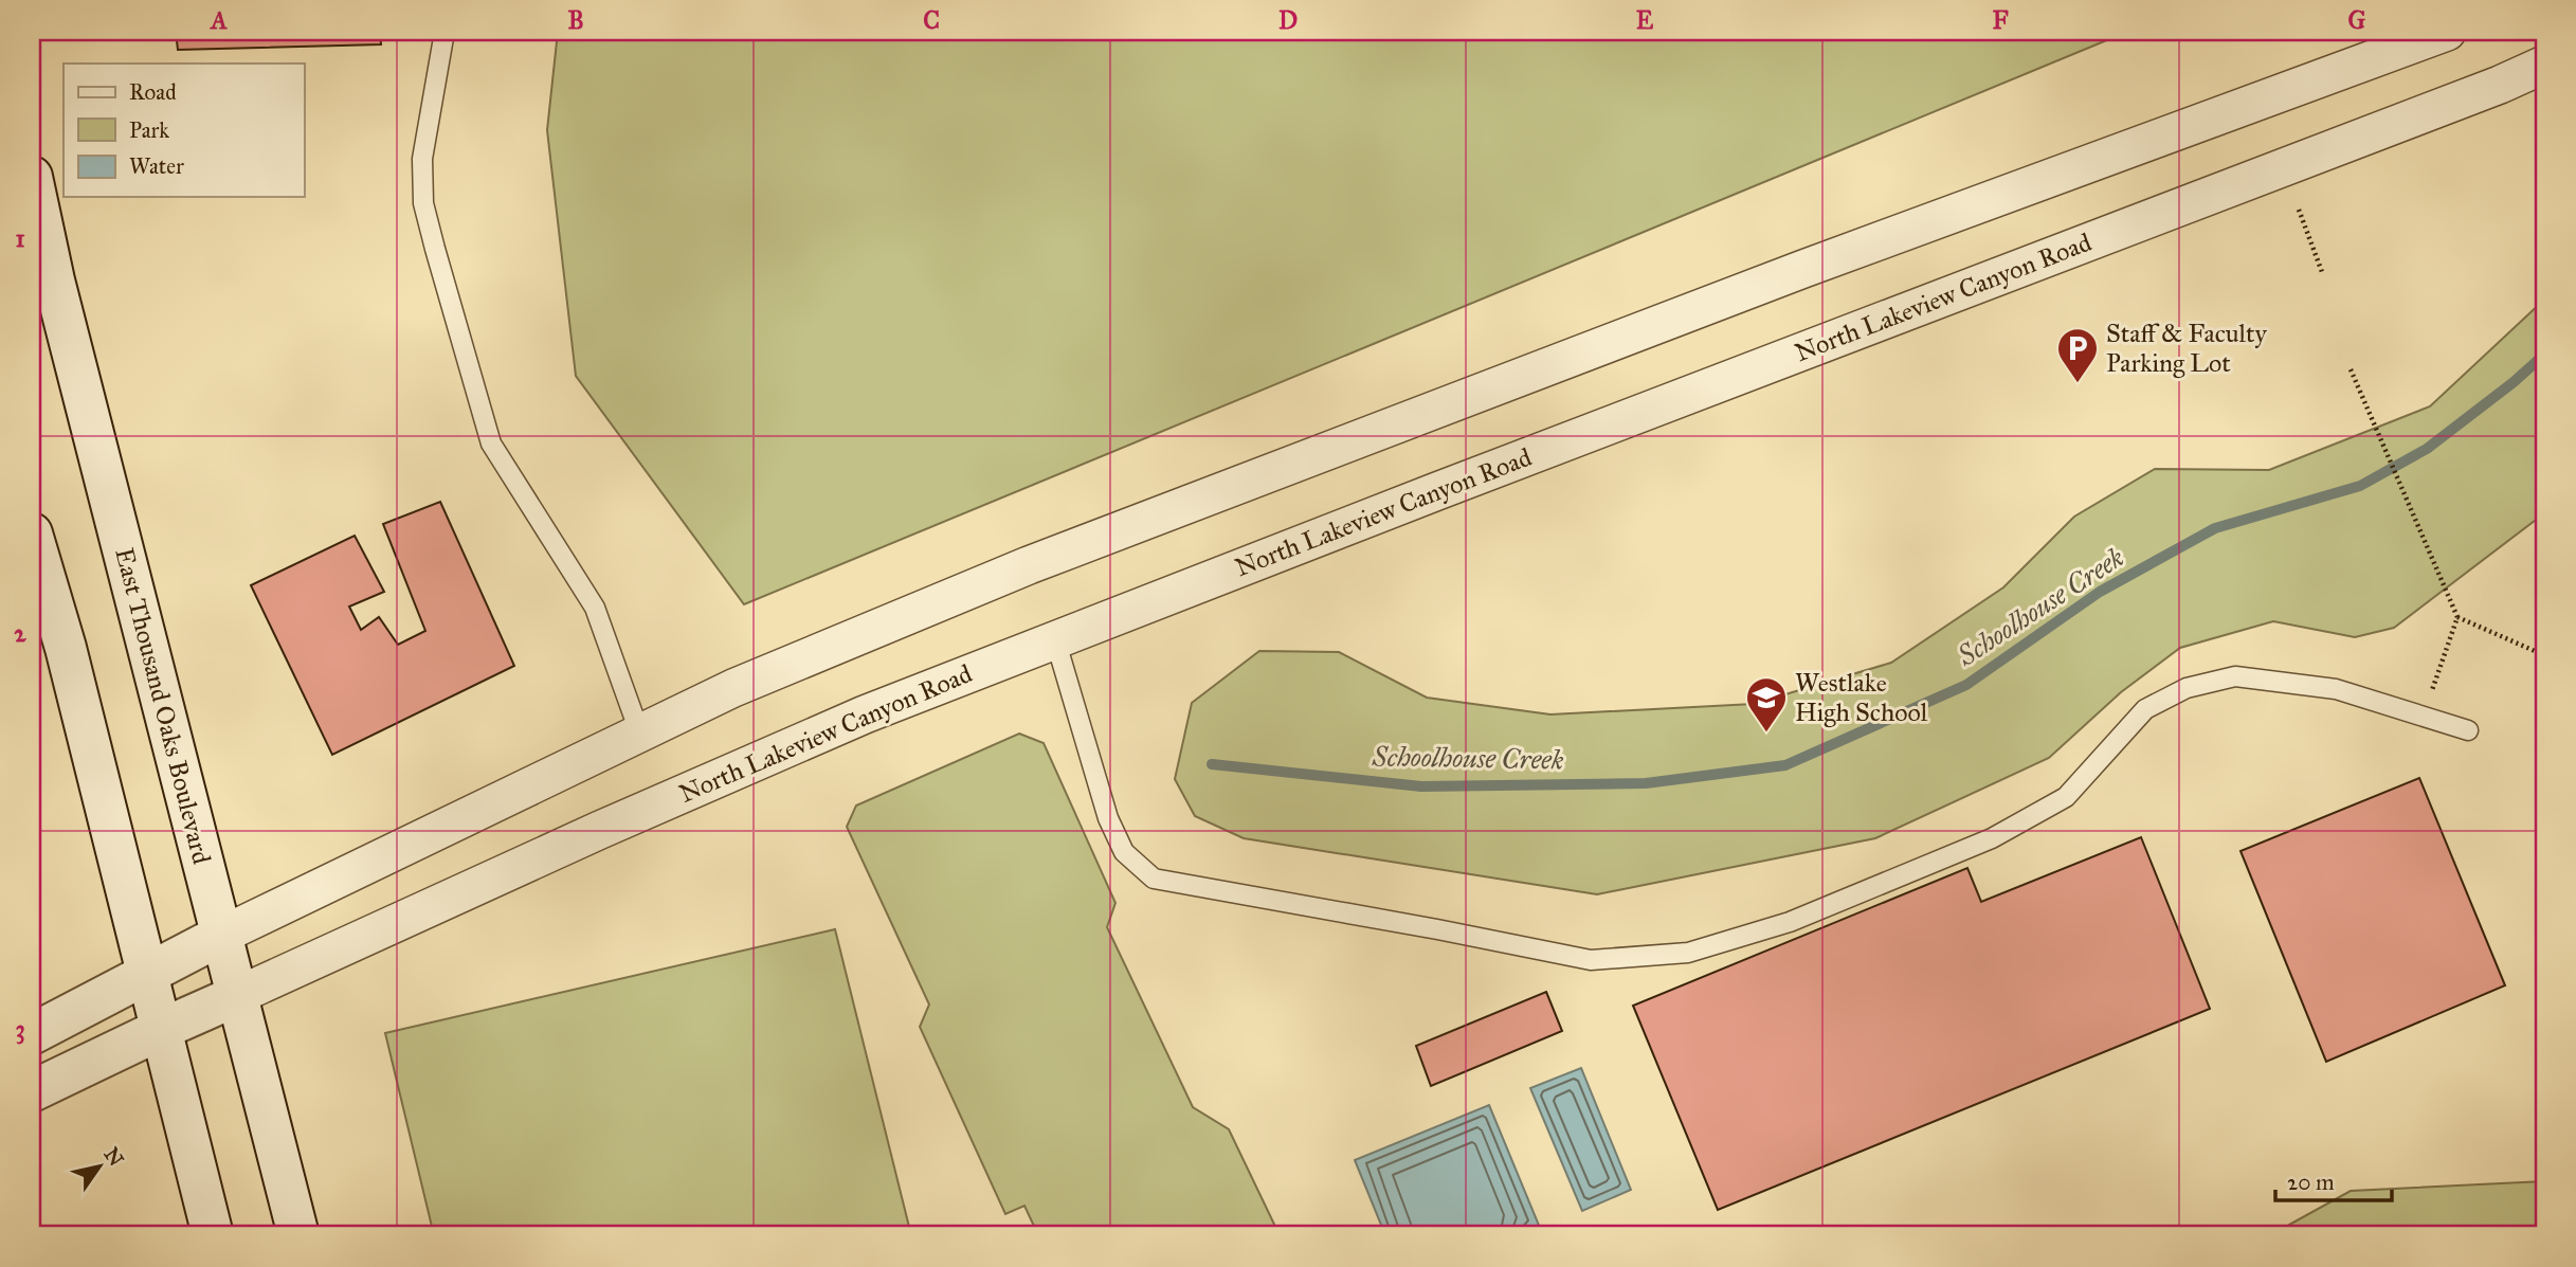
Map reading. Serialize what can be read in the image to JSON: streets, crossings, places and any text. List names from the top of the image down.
{
  "streets": {
    "main road": ["East Thousand Oaks Boulevard"],
    "street": ["North Lakeview Canyon Road"]
  },
  "crossings": [
    ["North Lakeview Canyon Road", "East Thousand Oaks Boulevard"]
  ],
  "water": ["Schoolhouse Creek"],
  "places": {
    "parking": ["Staff & Faculty Parking Lot"],
    "school or university": ["Westlake High School"]
  },
  "legend": ["Road", "Park", "Water"],
  "scale_bar": "20 m",
  "north": "top right",
  "grid": {
    "columns": [
      "A",
      "B",
      "C",
      "D",
      "E",
      "F",
      "G"
    ],
    "rows": ["1", "2", "3"]
  }
}
